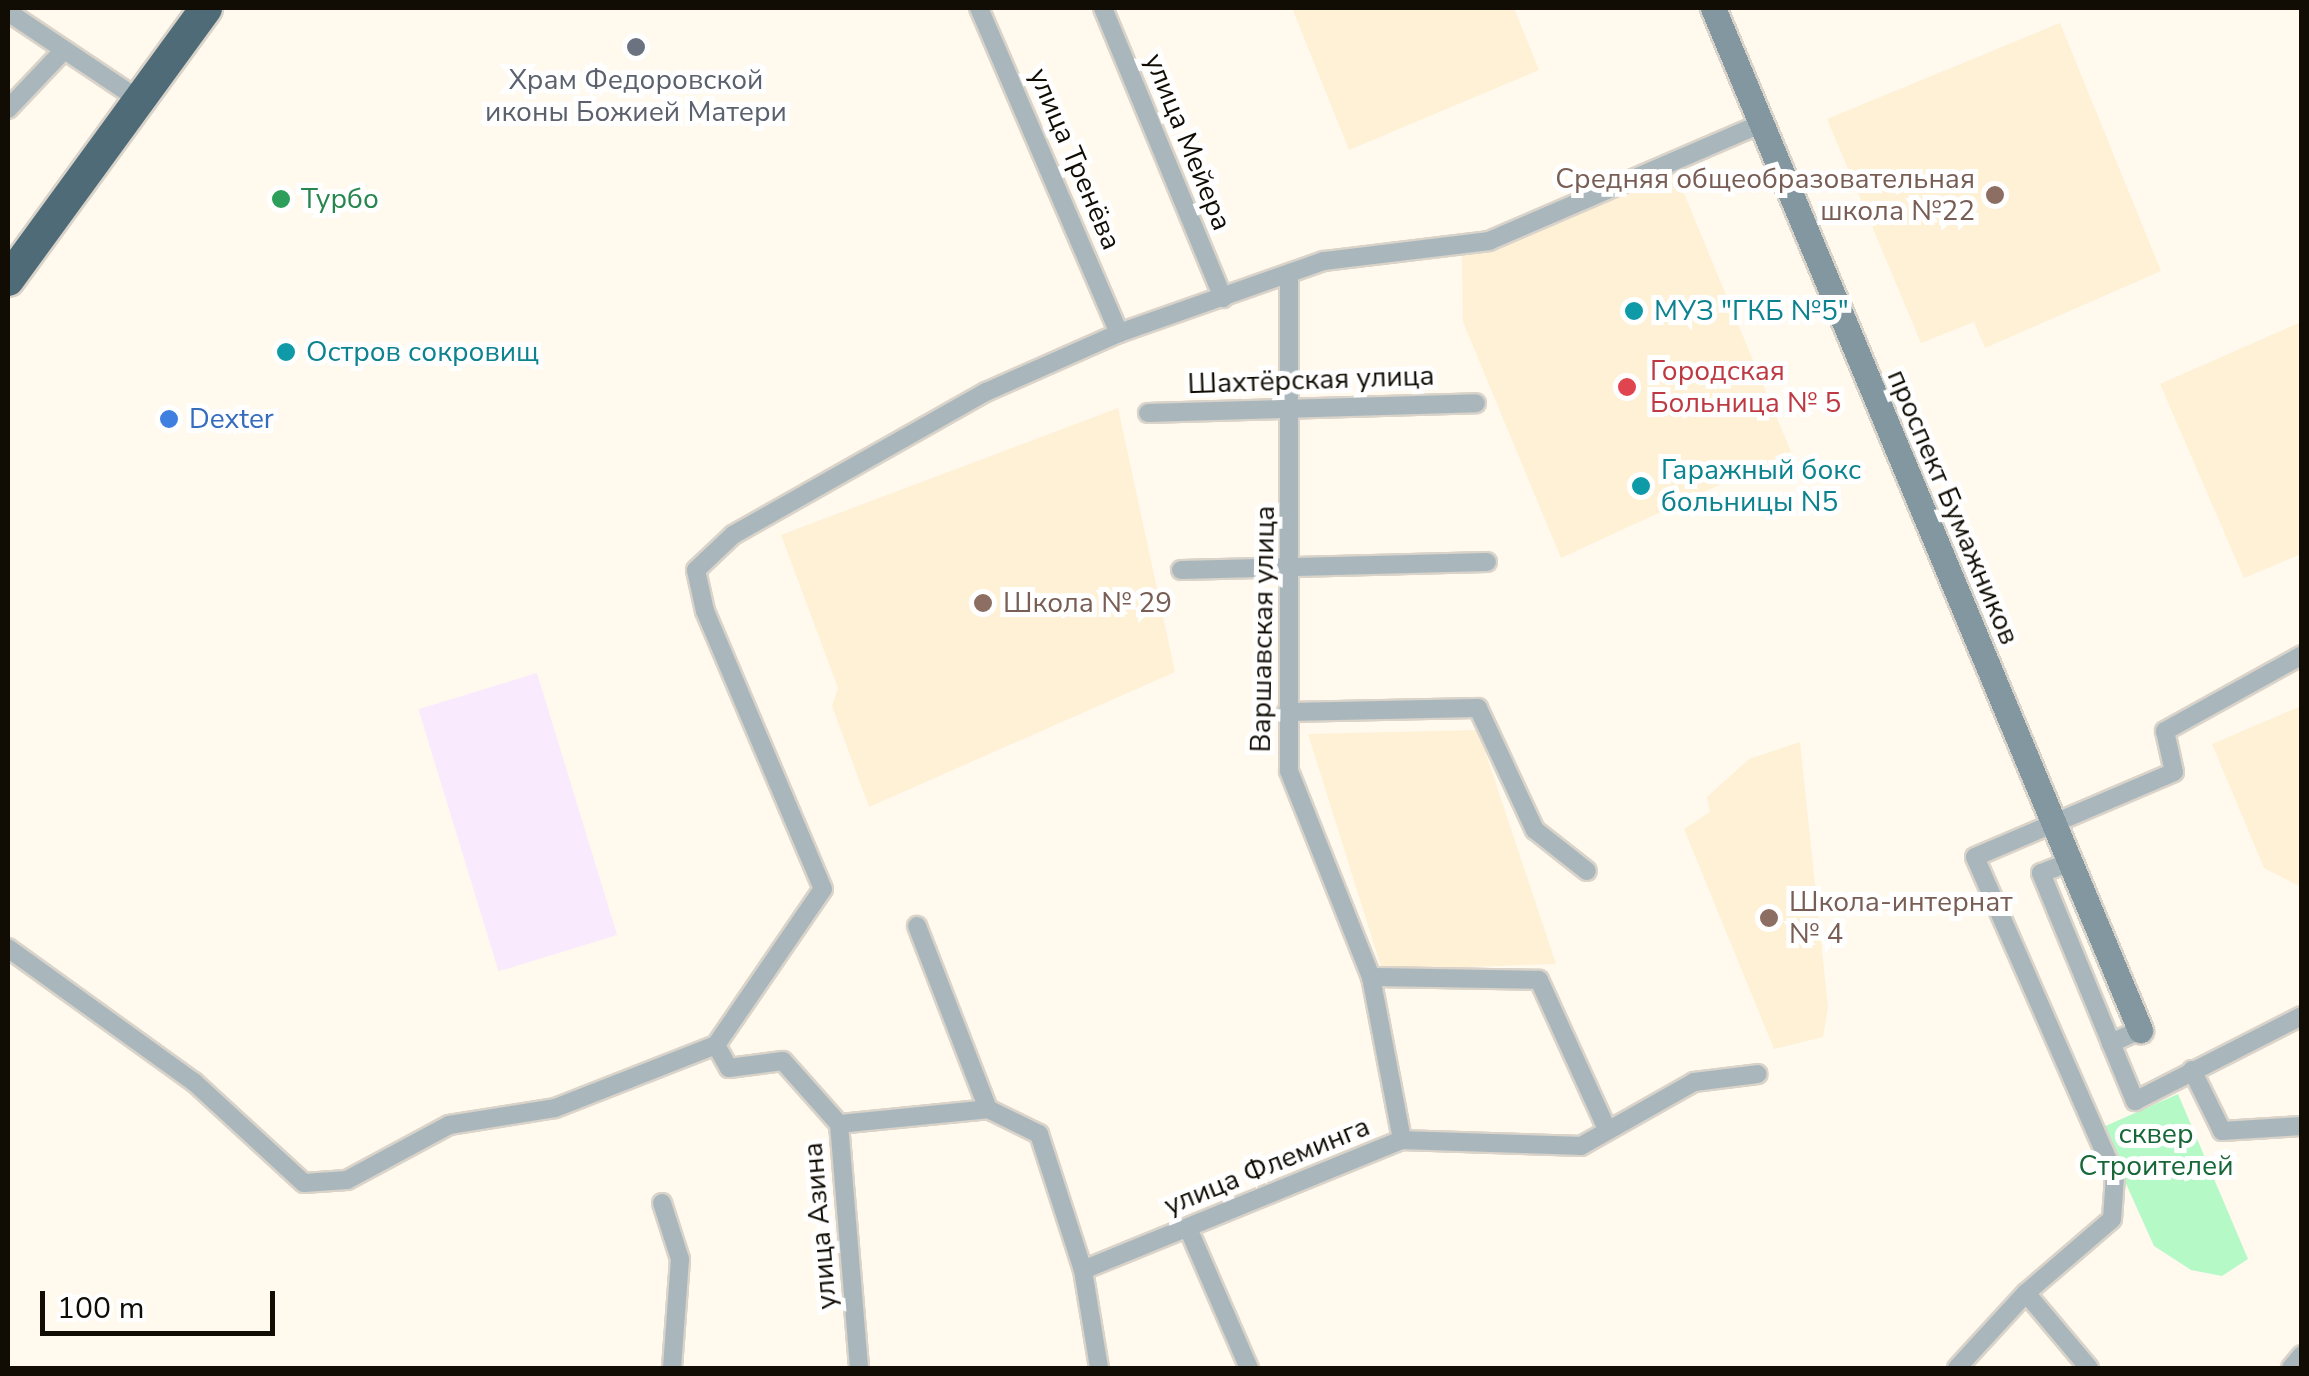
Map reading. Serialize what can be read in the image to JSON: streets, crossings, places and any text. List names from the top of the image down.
{
  "streets": {
    "street": [
      "улица Мейера",
      "улица Тренёва",
      "Шахтёрская улица",
      "проспект Бумажников",
      "Варшавская улица",
      "улица Флеминга",
      "улица Азина"
    ]
  },
  "crossings": [
    ["Шахтёрская улица", "Варшавская улица"],
    ["Варшавская улица", "улица Флеминга"]
  ],
  "parks": ["сквер Строителей"],
  "places": [
    "Храм Федоровской иконы Божией Матери",
    "Средняя общеобразовательная школа №22",
    "Турбо",
    "МУЗ \"ГКБ №5\"",
    "Остров сокровищ",
    "Городская Больница № 5",
    "Dexter",
    "Гаражный бокс больницы N5",
    "Школа № 29",
    "Школа-интернат № 4"
  ],
  "scale_bar": "100 m"
}
